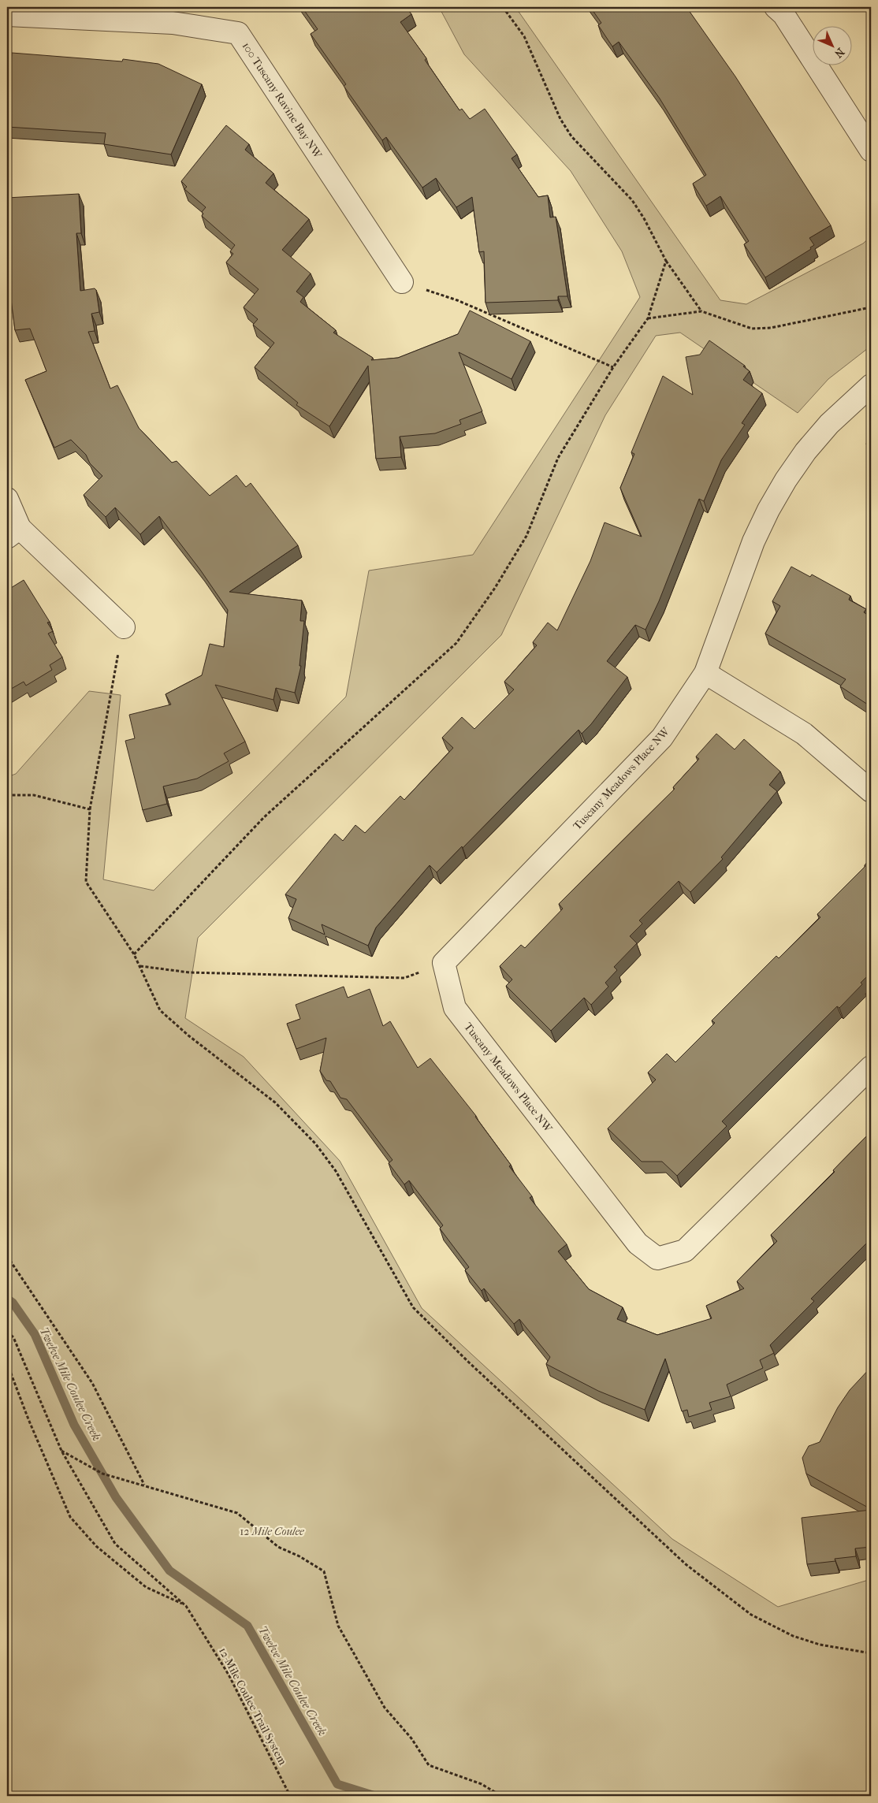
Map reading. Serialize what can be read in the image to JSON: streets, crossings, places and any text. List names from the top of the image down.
{
  "streets": {
    "street": ["100 Tuscany Ravine Bay NW", "Tuscany Meadows Place NW"],
    "path": ["12-Mile Coulee Trail System"]
  },
  "water": ["Twelve Mile Coulee Creek"],
  "parks": ["12 Mile Coulee"],
  "north": "bottom right"
}
